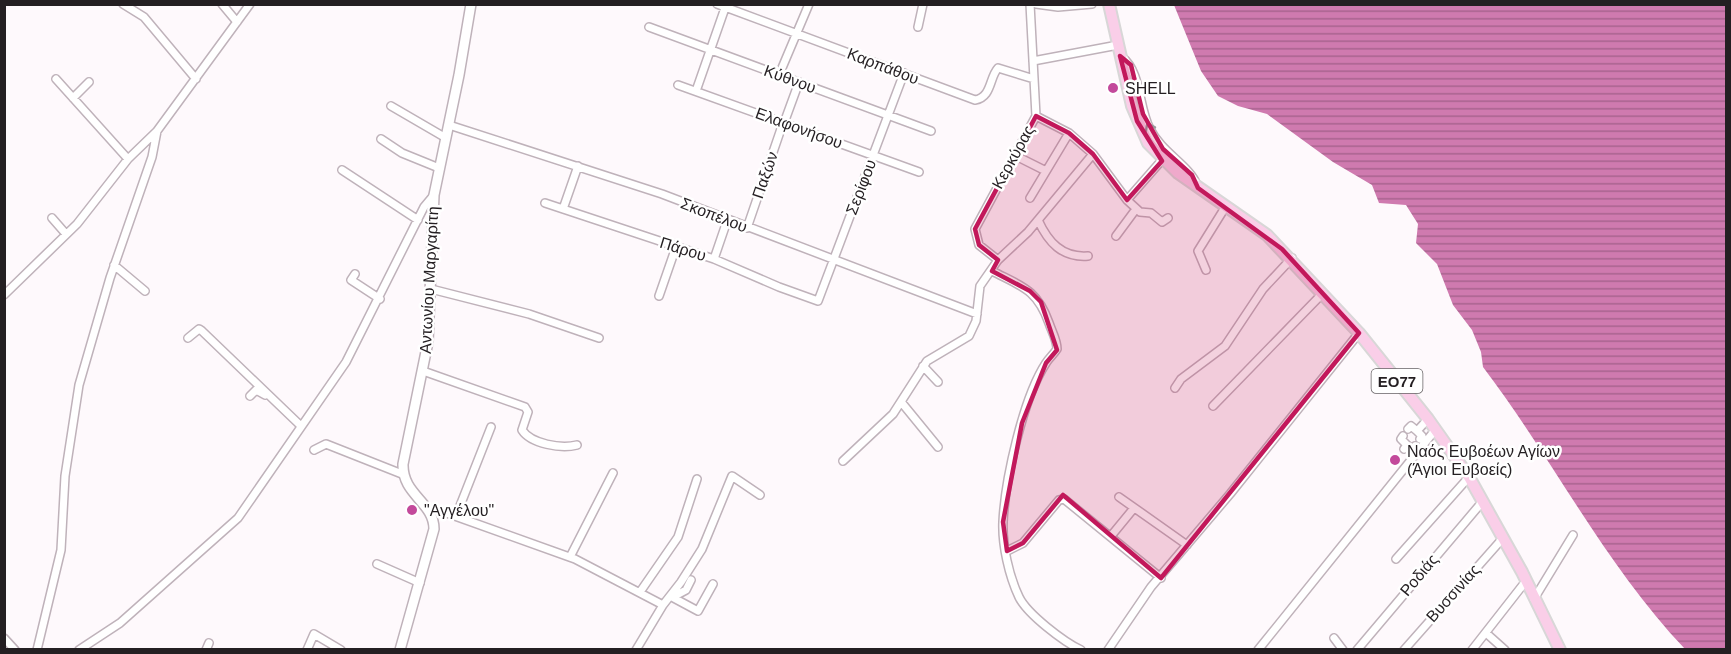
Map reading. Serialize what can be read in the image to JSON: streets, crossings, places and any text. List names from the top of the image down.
{
  "streets": {
    "main road": ["ΕΟ77"],
    "street": [
      "Καρπάθου",
      "Κύθνου",
      "Ελαφονήσου",
      "Κερκύρας",
      "Παξών",
      "Σερίφου",
      "Σκοπέλου",
      "Πάρου",
      "Αντωνίου Μαργαρίτη",
      "Ροδιάς",
      "Βυσσινίας"
    ]
  },
  "crossings": [
    ["Καρπάθου", "Κερκύρας"],
    ["Καρπάθου", "Σερίφου"],
    ["Κύθνου", "Παξών"],
    ["Κύθνου", "Σερίφου"],
    ["Ελαφονήσου", "Παξών"],
    ["Ελαφονήσου", "Σερίφου"],
    ["Παξών", "Σκοπέλου"],
    ["Σερίφου", "Σκοπέλου"],
    ["Σερίφου", "Πάρου"],
    ["Σκοπέλου", "Αντωνίου Μαργαρίτη"],
    ["ΕΟ77", "Ροδιάς"],
    ["ΕΟ77", "Βυσσινίας"]
  ],
  "places": ["SHELL", "Ναός Ευβοέων Αγίων (Άγιοι Ευβοείς)", "\"Αγγέλου\""]
}
